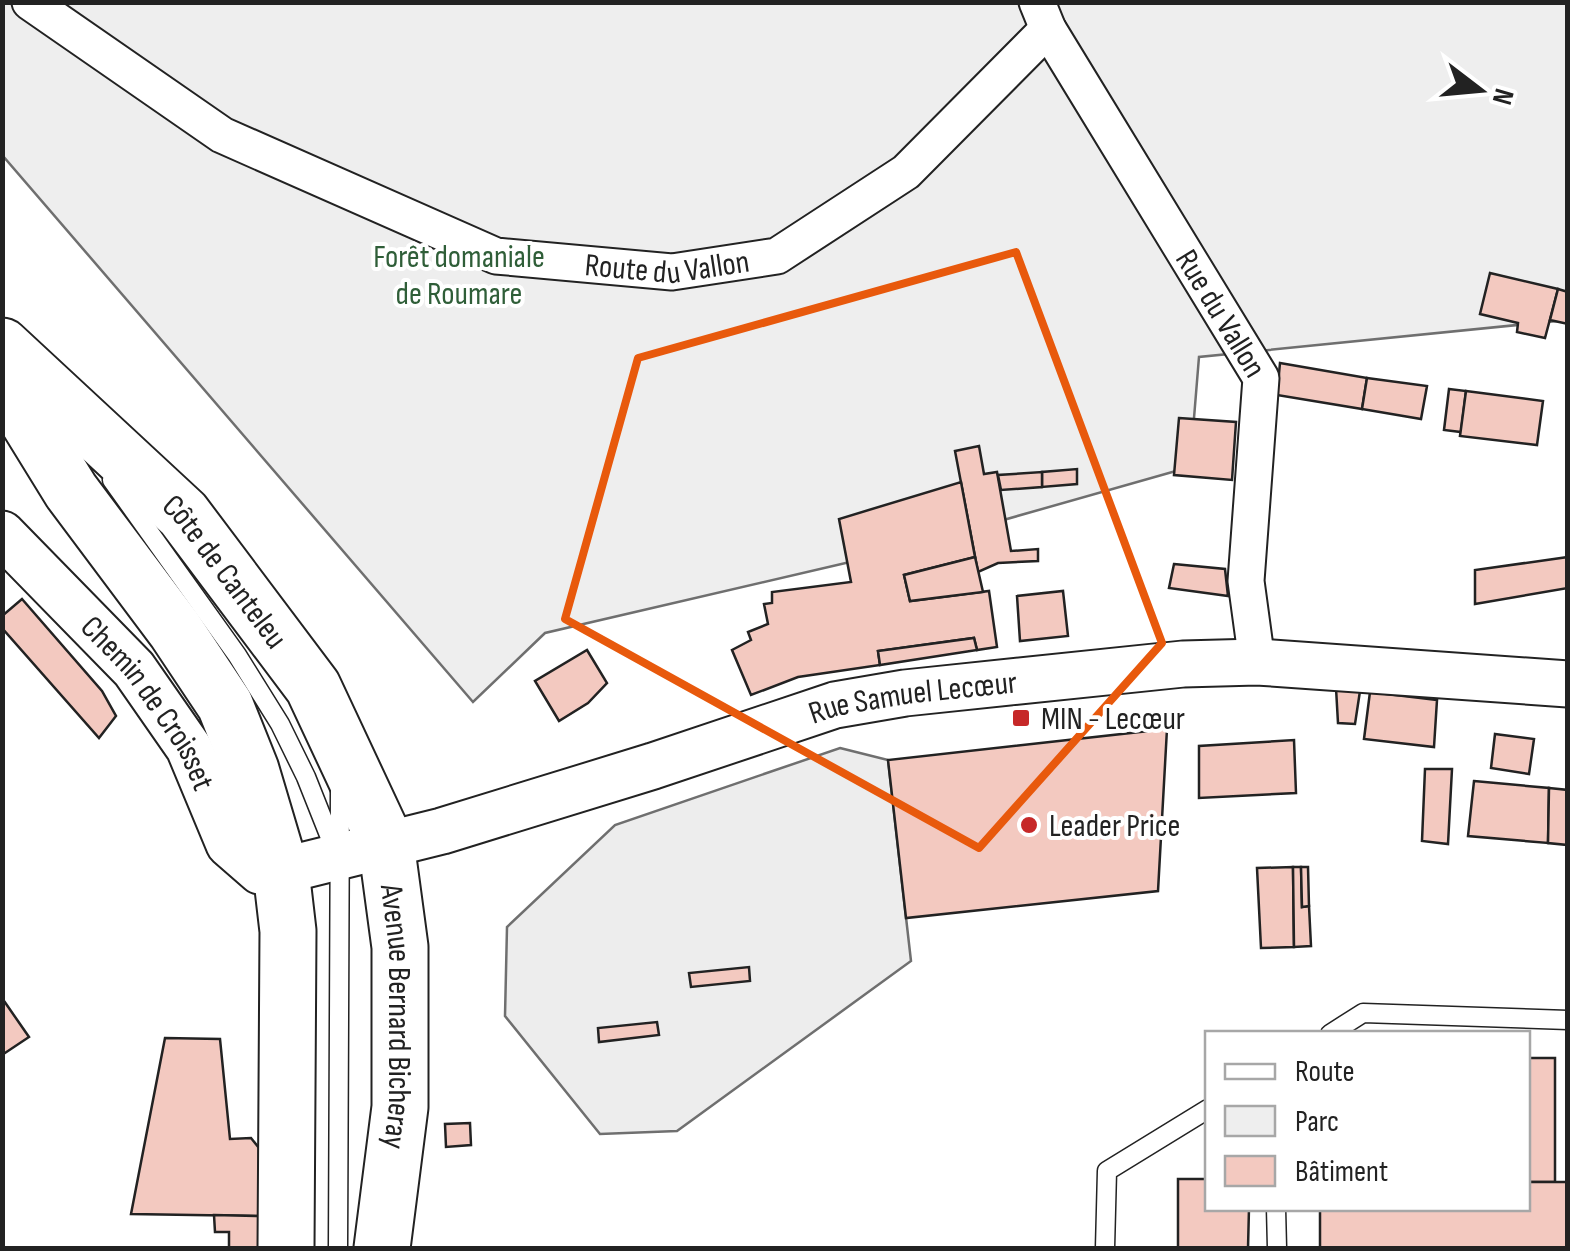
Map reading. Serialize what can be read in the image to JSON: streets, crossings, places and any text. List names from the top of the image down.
{
  "streets": {
    "main road": ["Côte de Canteleu", "Avenue Bernard Bicheray"],
    "street": [
      "Route du Vallon",
      "Rue du Vallon",
      "Rue Samuel Lecœur",
      "Chemin de Croisset"
    ]
  },
  "crossings": [
    ["Route du Vallon", "Rue du Vallon"],
    ["Rue du Vallon", "Rue Samuel Lecœur"],
    ["Côte de Canteleu", "Rue Samuel Lecœur"],
    ["Côte de Canteleu", "Chemin de Croisset"],
    ["Côte de Canteleu", "Avenue Bernard Bicheray"],
    ["Rue Samuel Lecœur", "Chemin de Croisset"],
    ["Rue Samuel Lecœur", "Avenue Bernard Bicheray"]
  ],
  "parks": ["Forêt domaniale de Roumare"],
  "places": {
    "transit": ["MIN - Lecœur"],
    "other": ["Leader Price"]
  },
  "legend": ["Route", "Parc", "Bâtiment"],
  "north": "right"
}
